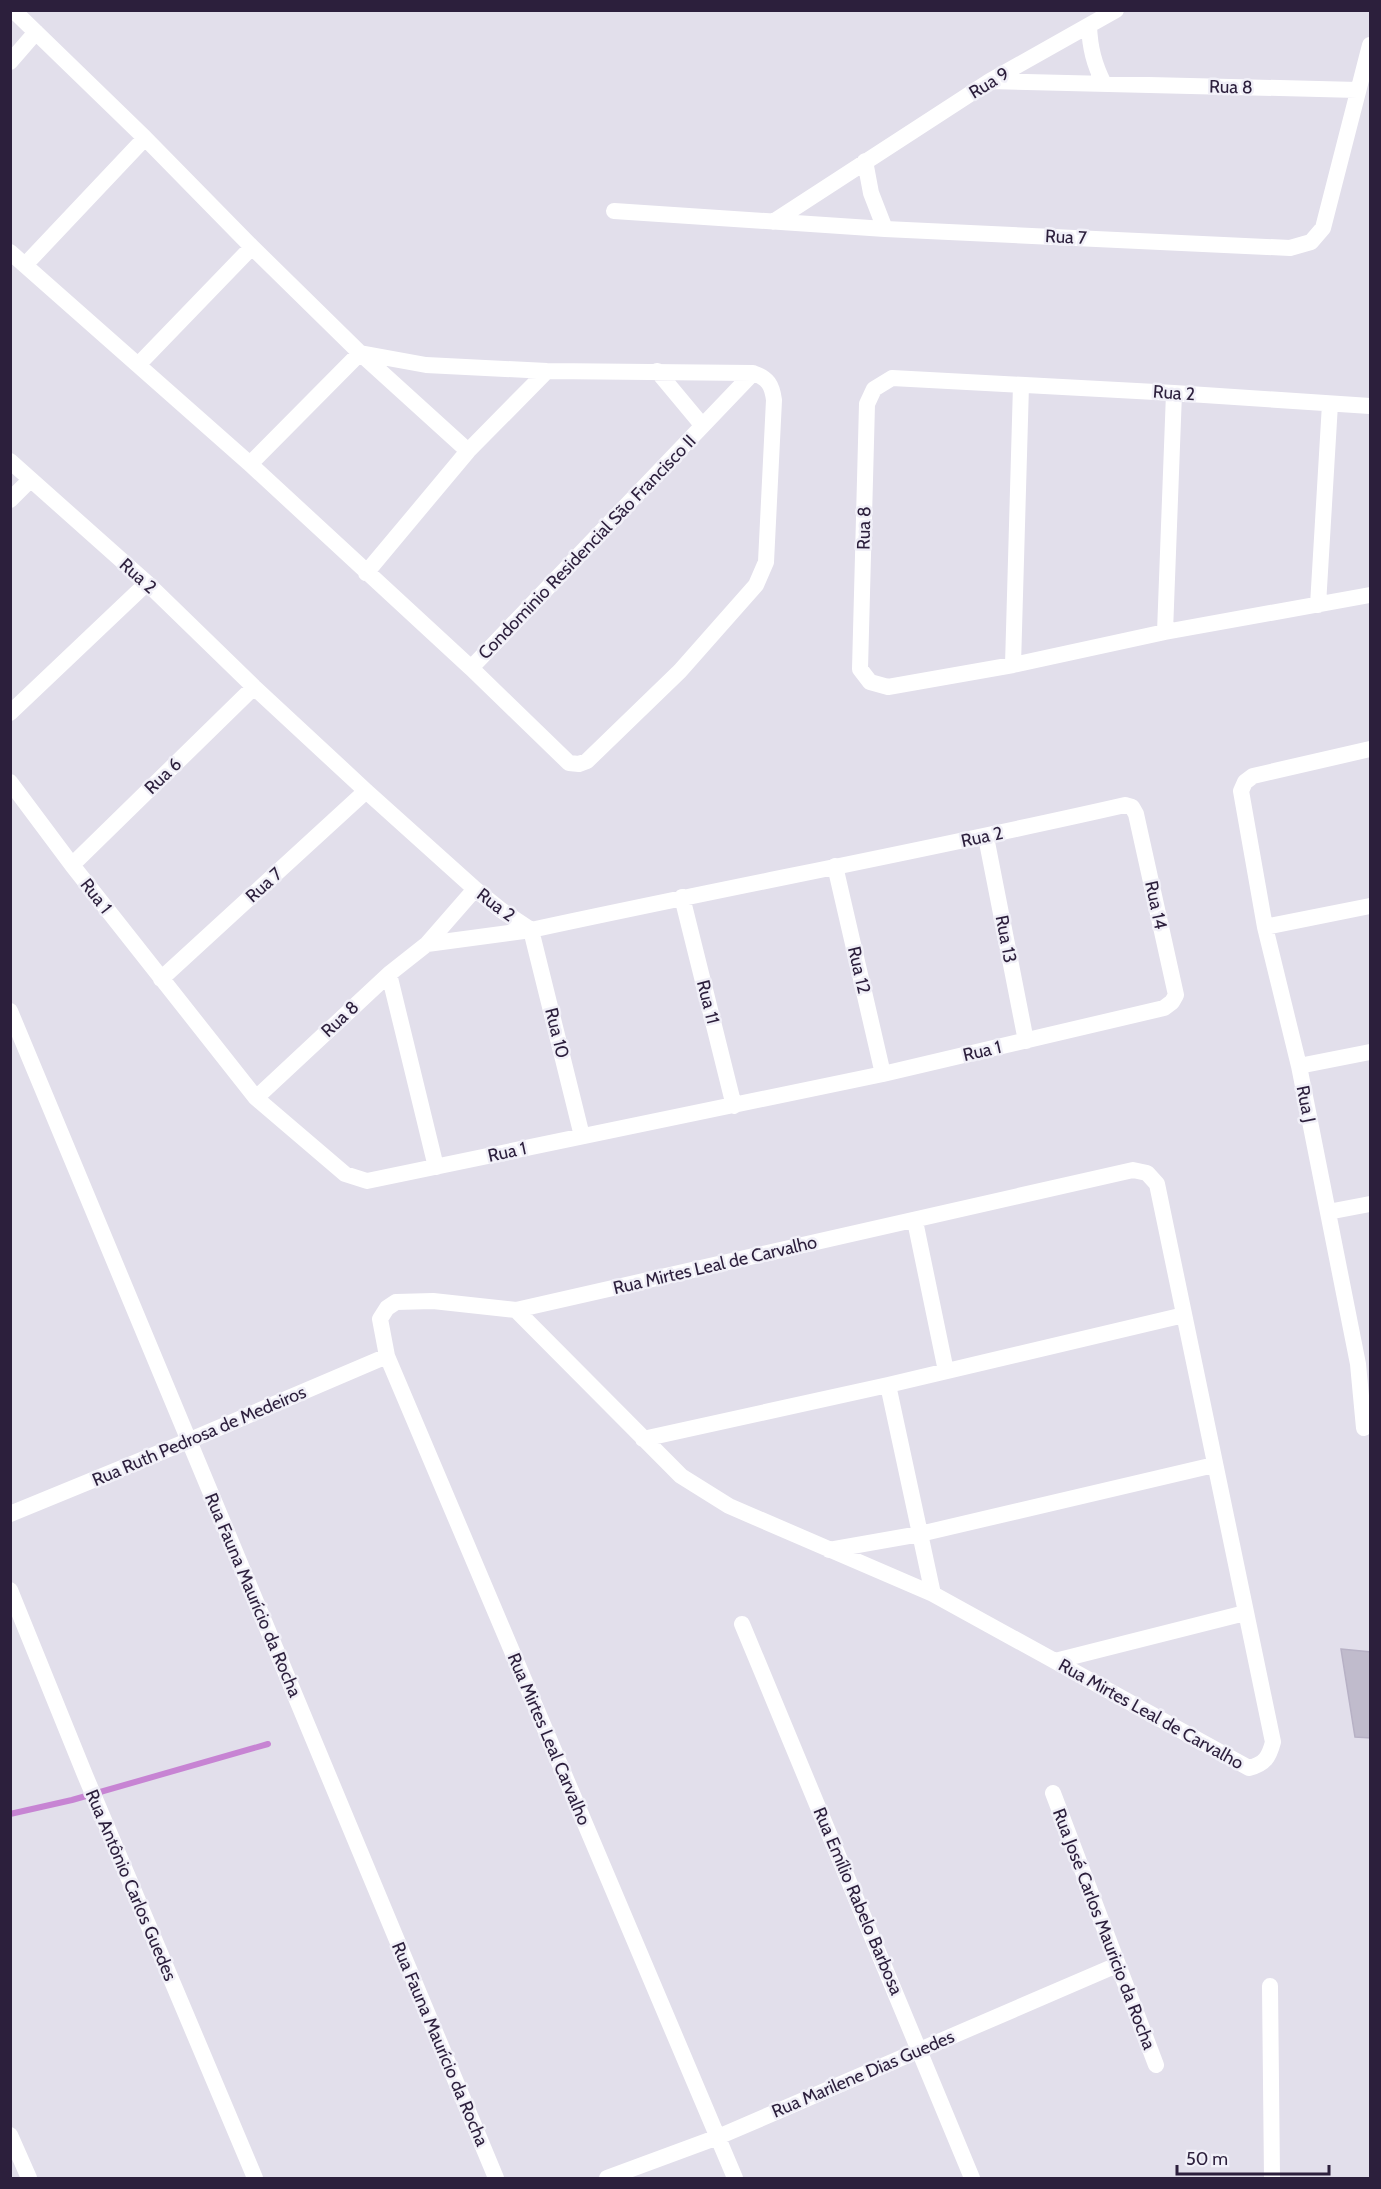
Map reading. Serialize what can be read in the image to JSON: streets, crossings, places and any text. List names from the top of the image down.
{
  "streets": {
    "street": [
      "Rua 9",
      "Rua 8",
      "Rua 7",
      "Rua 2",
      "Condominio Residencial São Francisco II",
      "Rua 6",
      "Rua 1",
      "Rua 14",
      "Rua 13",
      "Rua 12",
      "Rua 11",
      "Rua 10",
      "Rua J",
      "Rua Mirtes Leal de Carvalho",
      "Rua Ruth Pedrosa de Medeiros",
      "Rua Fauna Maurício da Rocha",
      "Rua Mirtes Leal Carvalho",
      "Rua Antônio Carlos Guedes",
      "Rua Emílio Rabelo Barbosa",
      "Rua José Carlos Mauricio da Rocha",
      "Rua Marilene Dias Guedes"
    ]
  },
  "crossings": [
    ["Rua 9", "Rua 8"],
    ["Rua 9", "Rua 7"],
    ["Rua 8", "Rua 7"],
    ["Rua 8", "Rua 2"],
    ["Rua 8", "Rua 1"],
    ["Rua 7", "Rua 2"],
    ["Rua 7", "Rua 1"],
    ["Rua 2", "Rua 6"],
    ["Rua 2", "Rua 14"],
    ["Rua 2", "Rua 13"],
    ["Rua 2", "Rua 12"],
    ["Rua 2", "Rua 11"],
    ["Rua 2", "Rua 10"],
    ["Rua 6", "Rua 1"],
    ["Rua 1", "Rua 14"],
    ["Rua 1", "Rua 13"],
    ["Rua 1", "Rua 12"],
    ["Rua 1", "Rua 11"],
    ["Rua 1", "Rua 10"],
    ["Rua Mirtes Leal de Carvalho", "Rua Mirtes Leal Carvalho"],
    ["Rua Ruth Pedrosa de Medeiros", "Rua Fauna Maurício da Rocha"],
    ["Rua Ruth Pedrosa de Medeiros", "Rua Mirtes Leal Carvalho"],
    ["Rua Mirtes Leal Carvalho", "Rua Marilene Dias Guedes"],
    ["Rua Emílio Rabelo Barbosa", "Rua Marilene Dias Guedes"],
    ["Rua José Carlos Mauricio da Rocha", "Rua Marilene Dias Guedes"]
  ],
  "scale_bar": "50 m"
}
